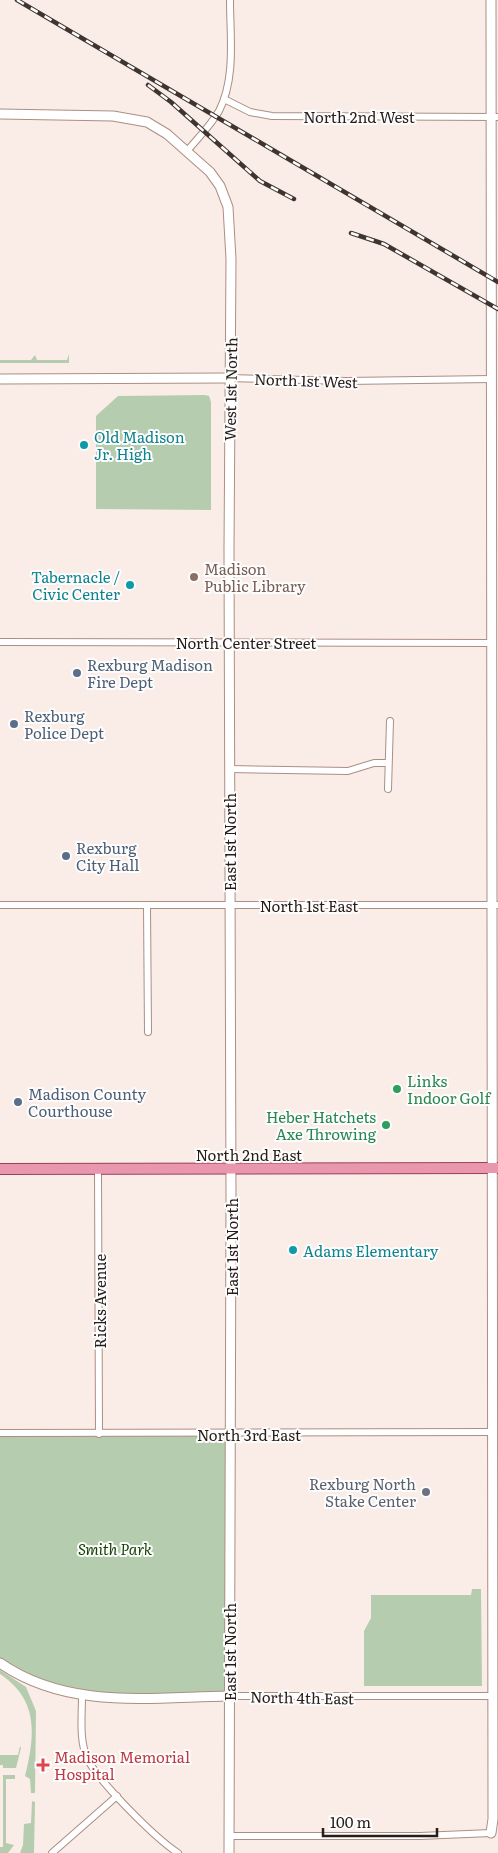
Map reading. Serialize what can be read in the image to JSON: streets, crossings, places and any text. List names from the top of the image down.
{
  "streets": {
    "main road": ["North 2nd East"],
    "street": [
      "North 2nd West",
      "North 1st West",
      "West 1st North",
      "North Center Street",
      "East 1st North",
      "North 1st East",
      "Ricks Avenue",
      "North 3rd East",
      "North 4th East"
    ]
  },
  "crossings": [
    ["North 1st West", "West 1st North"],
    ["West 1st North", "North Center Street"],
    ["West 1st North", "East 1st North"],
    ["North Center Street", "East 1st North"],
    ["East 1st North", "North 1st East"],
    ["East 1st North", "North 2nd East"],
    ["East 1st North", "North 3rd East"],
    ["East 1st North", "North 4th East"],
    ["North 2nd East", "Ricks Avenue"],
    ["Ricks Avenue", "North 3rd East"]
  ],
  "parks": ["Smith Park"],
  "places": {
    "other": [
      "Old Madison Jr. High",
      "Madison Public Library",
      "Tabernacle / Civic Center",
      "Rexburg Madison Fire Dept",
      "Rexburg Police Dept",
      "Rexburg City Hall",
      "Links Indoor Golf",
      "Madison County Courthouse",
      "Heber Hatchets Axe Throwing",
      "Adams Elementary",
      "Rexburg North Stake Center"
    ],
    "health": ["Madison Memorial Hospital"]
  },
  "scale_bar": "100 m"
}
